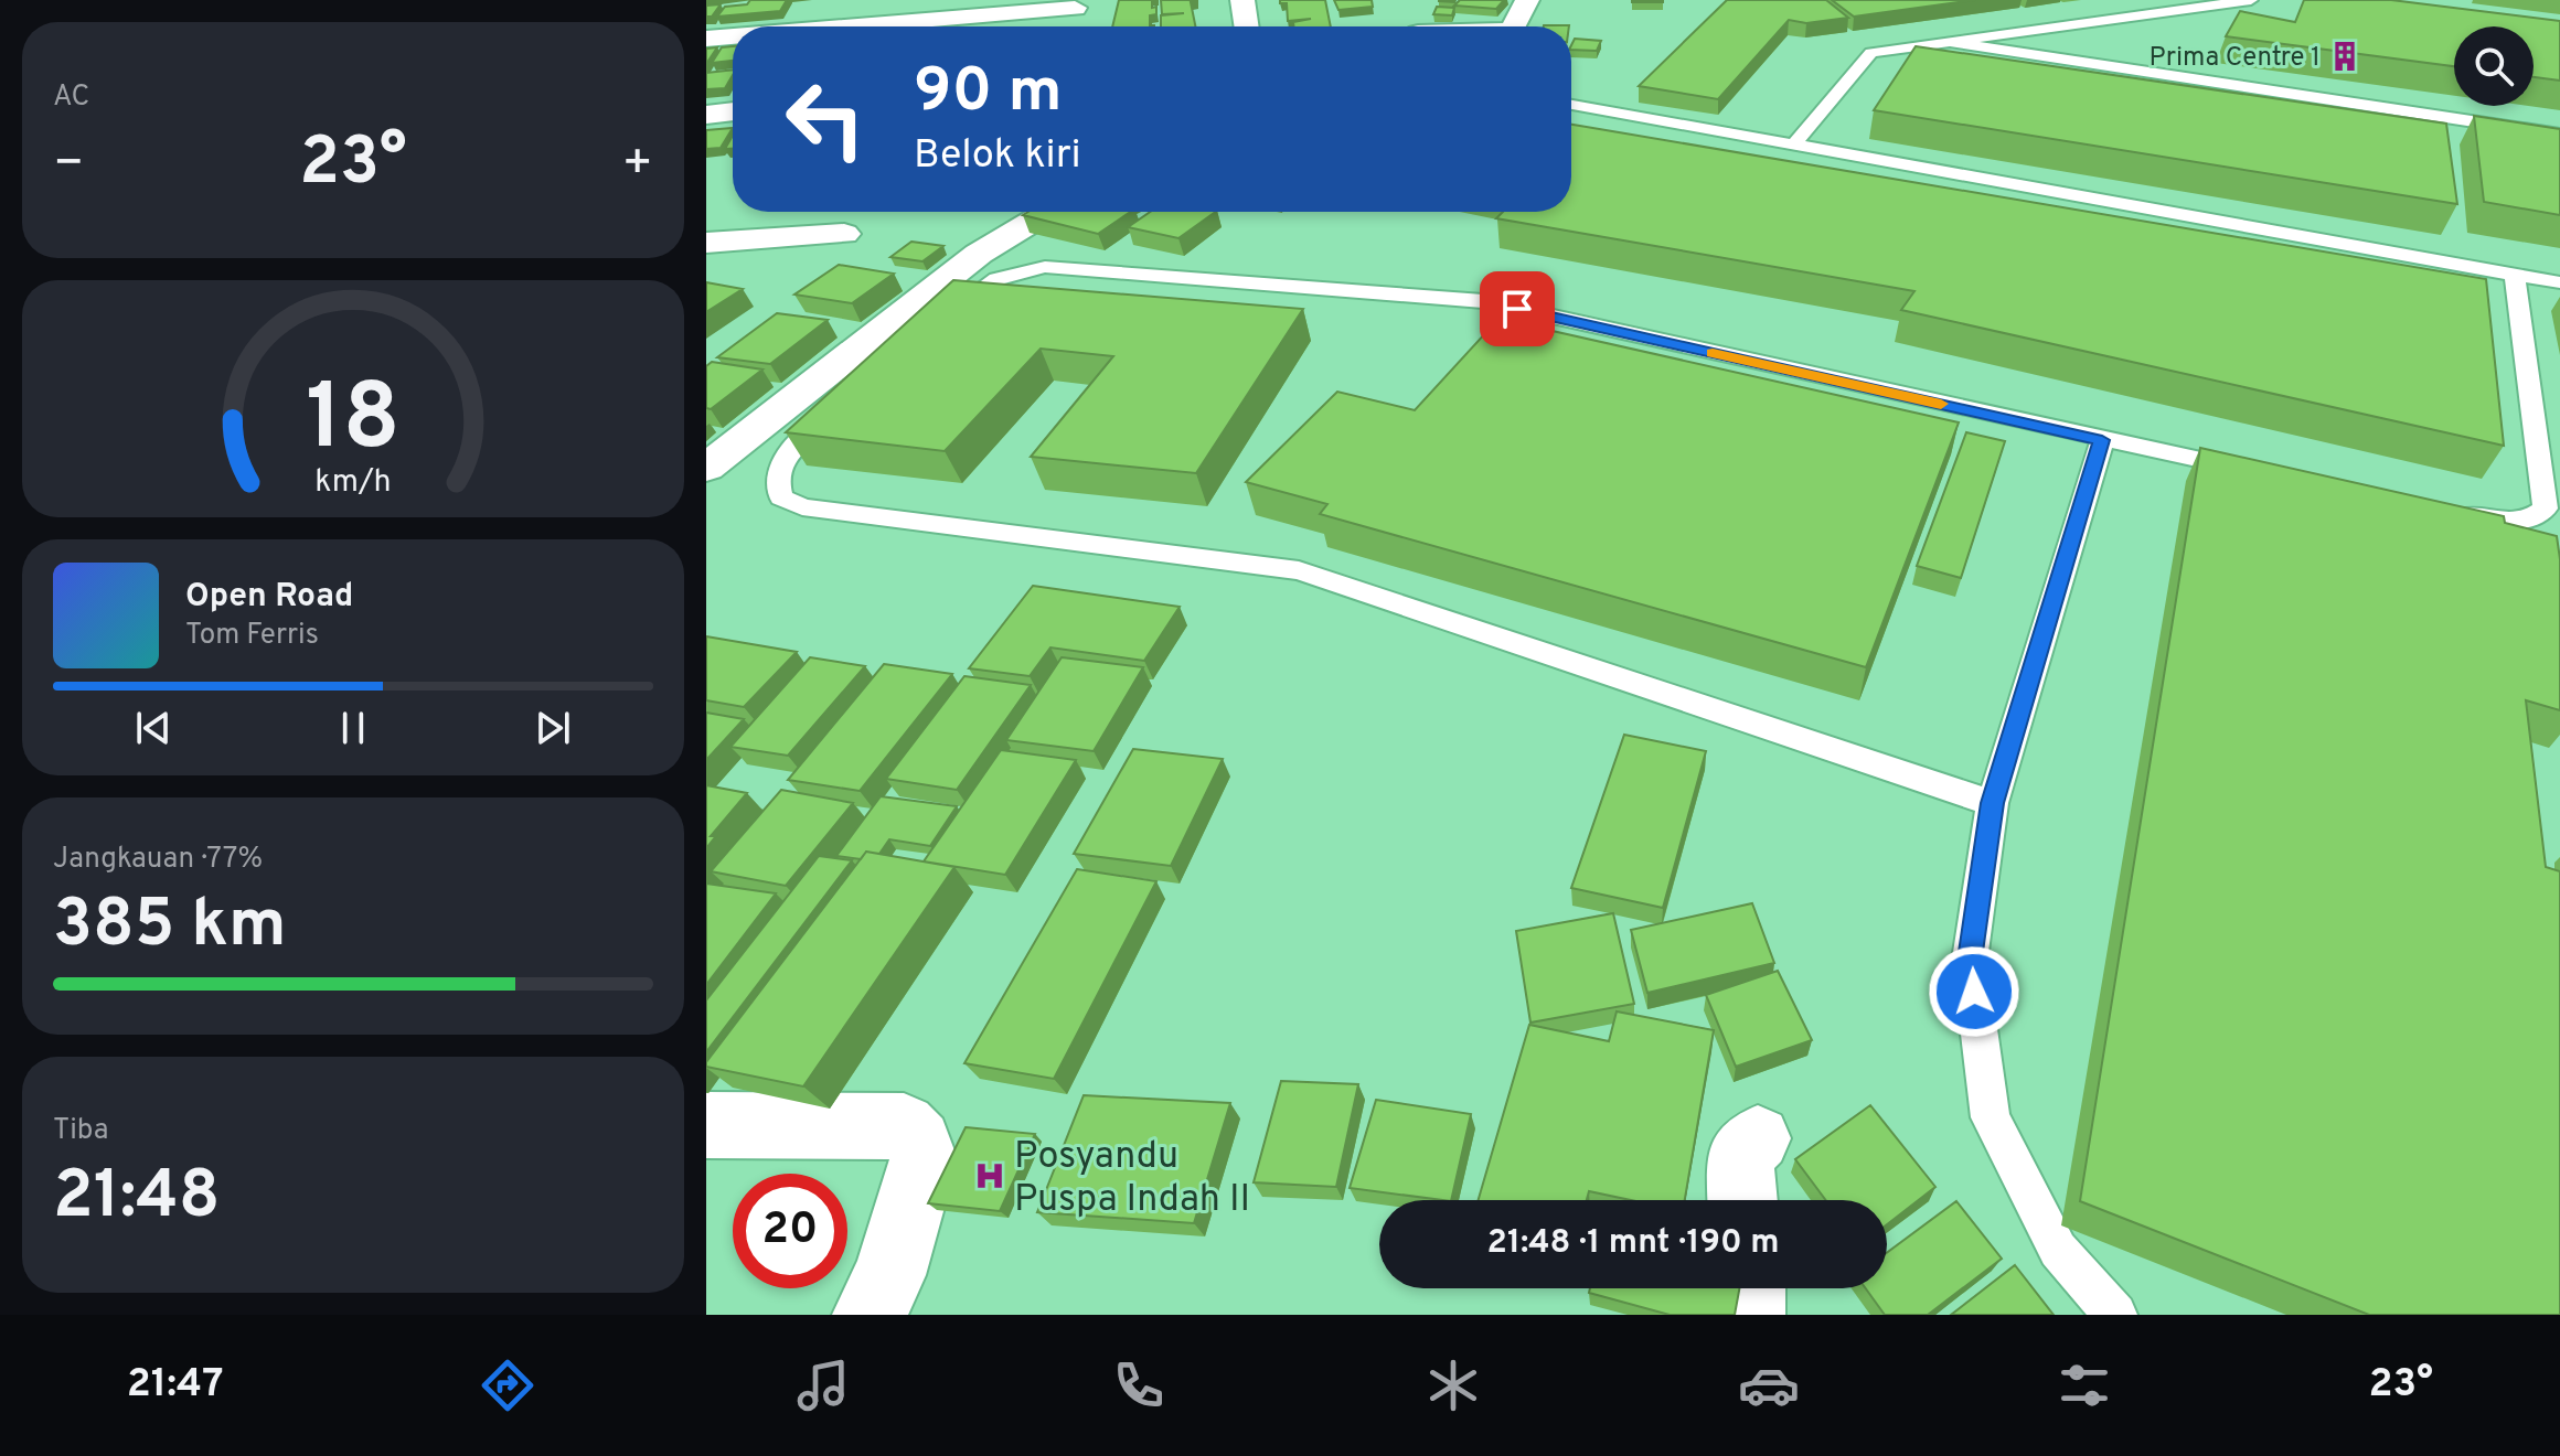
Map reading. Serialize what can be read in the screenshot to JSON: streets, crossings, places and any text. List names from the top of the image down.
{
  "places": {
    "building": ["Prima Centre 1"],
    "hospital": ["Posyandu Puspa Indah II"]
  },
  "page": {
    "tile": [
      "AC",
      ["Jangkauan · 77%", "385 km"],
      ["Tiba", "21:48"]
    ],
    "turn": ["90 m", "Belok kiri"],
    "heat": ["−", "23°", "+"],
    "song": ["Open Road", "Tom Ferris"],
    "limit": "20",
    "trip": "21:48 · 1 mnt · 190 m",
    "tabs": ["21:47", "23°"],
    "gauge": ["18", "km/h"]
  }
}
